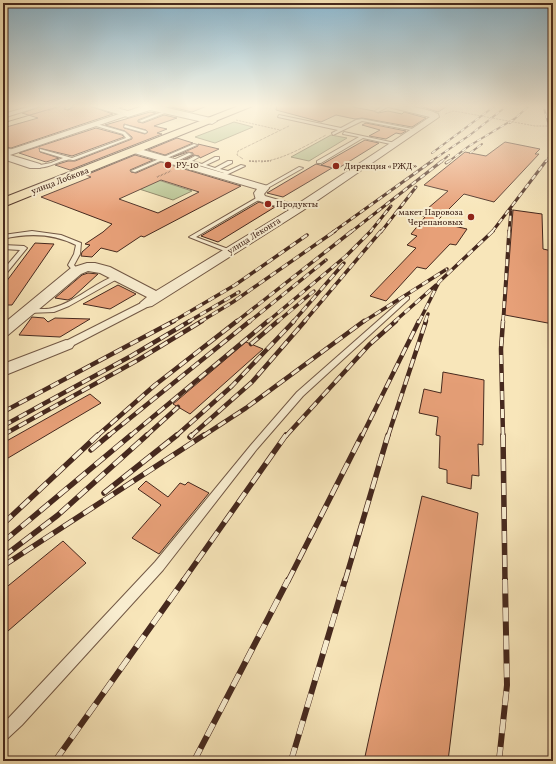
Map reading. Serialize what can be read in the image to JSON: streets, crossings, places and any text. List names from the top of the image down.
{
  "streets": {
    "main road": ["улица Лобкова"],
    "street": ["улица Леконта"]
  },
  "places": [
    "РУ-10",
    "Дирекция «РЖД»",
    "Продукты",
    "макет Паровоза Черепановых"
  ]
}
